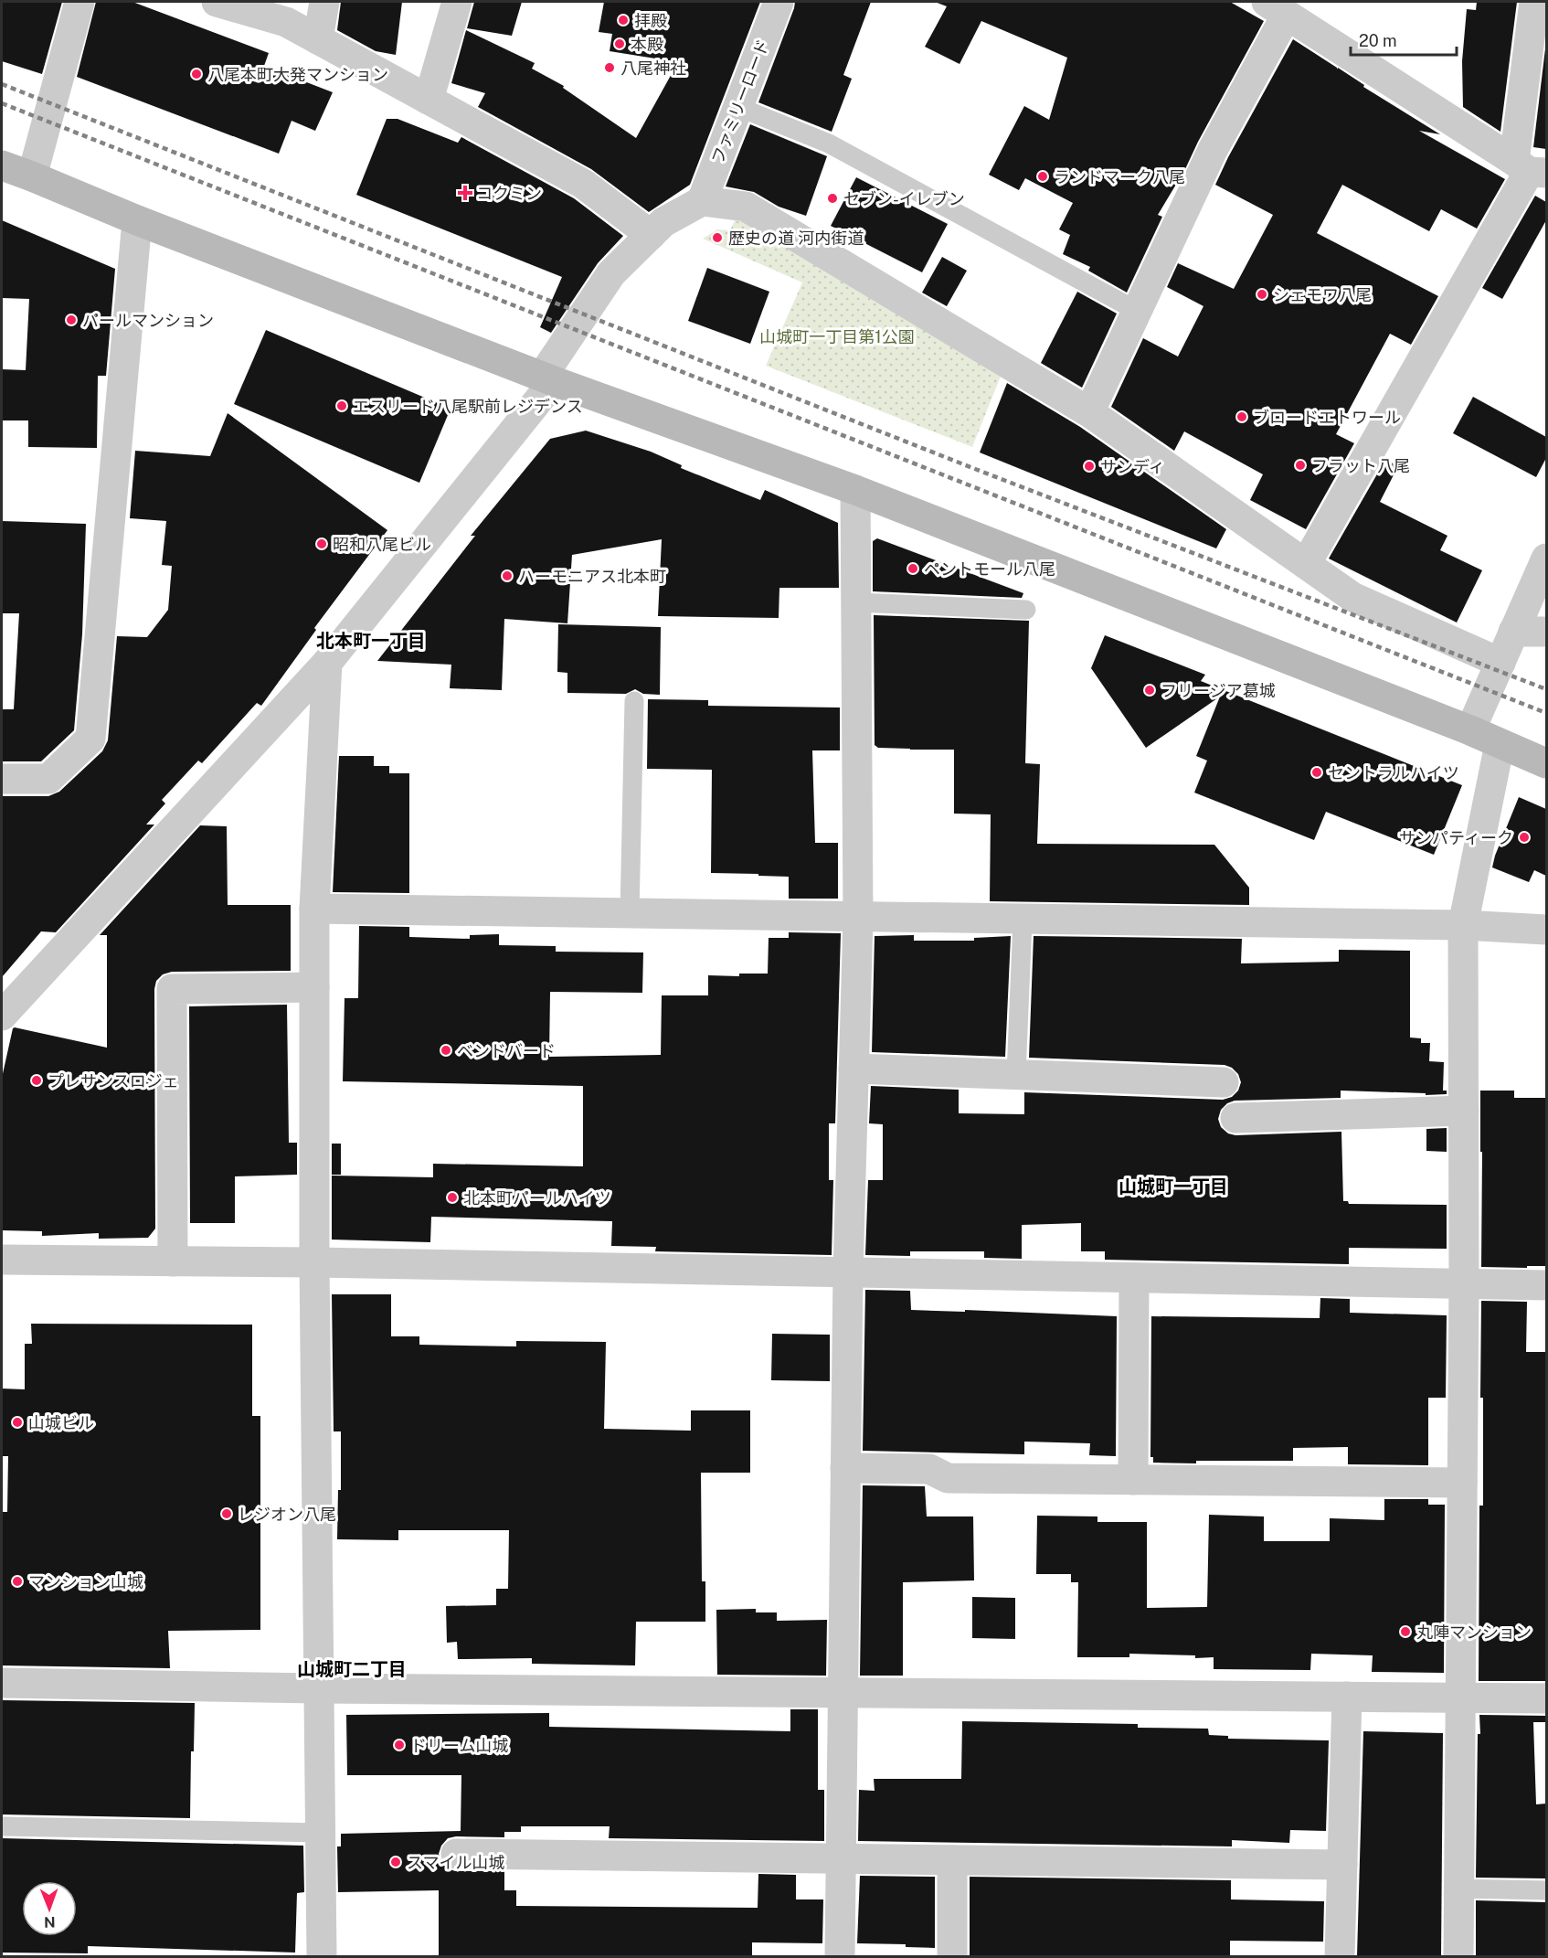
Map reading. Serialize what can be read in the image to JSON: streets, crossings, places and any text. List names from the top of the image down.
{
  "streets": {
    "street": ["ファミリーロード"]
  },
  "districts": ["北本町一丁目", "山城町一丁目", "山城町二丁目"],
  "parks": ["山城町一丁目第1公園"],
  "places": {
    "other": [
      "拝殿",
      "本殿",
      "八尾神社",
      "八尾本町大発マンション",
      "ランドマーク八尾",
      "セブン-イレブン",
      "歴史の道 河内街道",
      "シェモワ八尾",
      "パールマンション",
      "エスリード八尾駅前レジデンス",
      "ブロードエトワール",
      "フラット八尾",
      "サンディ",
      "昭和八尾ビル",
      "ペントモール八尾",
      "ハーモニアス北本町",
      "フリージア葛城",
      "セントラルハイツ",
      "サンパティーク",
      "ベンドバード",
      "プレサンスロジェ",
      "北本町パールハイツ",
      "山城ビル",
      "レジオン八尾",
      "マンション山城",
      "丸陣マンション",
      "ドリーム山城",
      "スマイル山城"
    ],
    "health": ["コクミン"]
  },
  "scale_bar": "20 m",
  "north": "bottom"
}
